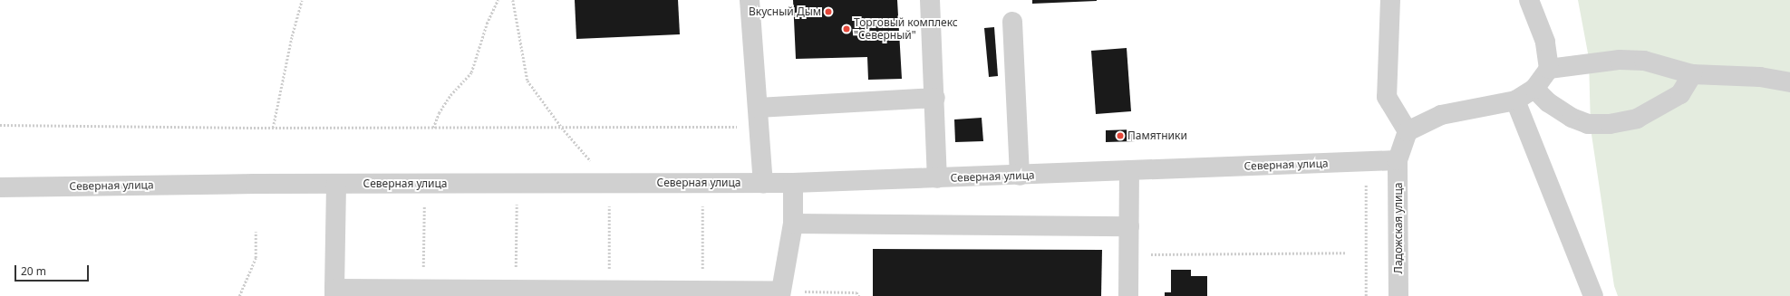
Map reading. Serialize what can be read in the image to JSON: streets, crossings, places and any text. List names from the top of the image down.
{
  "streets": {
    "street": ["Северная улица", "Ладожская улица"]
  },
  "crossings": [
    ["Северная улица", "Ладожская улица"]
  ],
  "places": ["Вкусный Дым", "Торговый комплекс \"Северный\"", "Памятники"],
  "scale_bar": "20 m"
}
